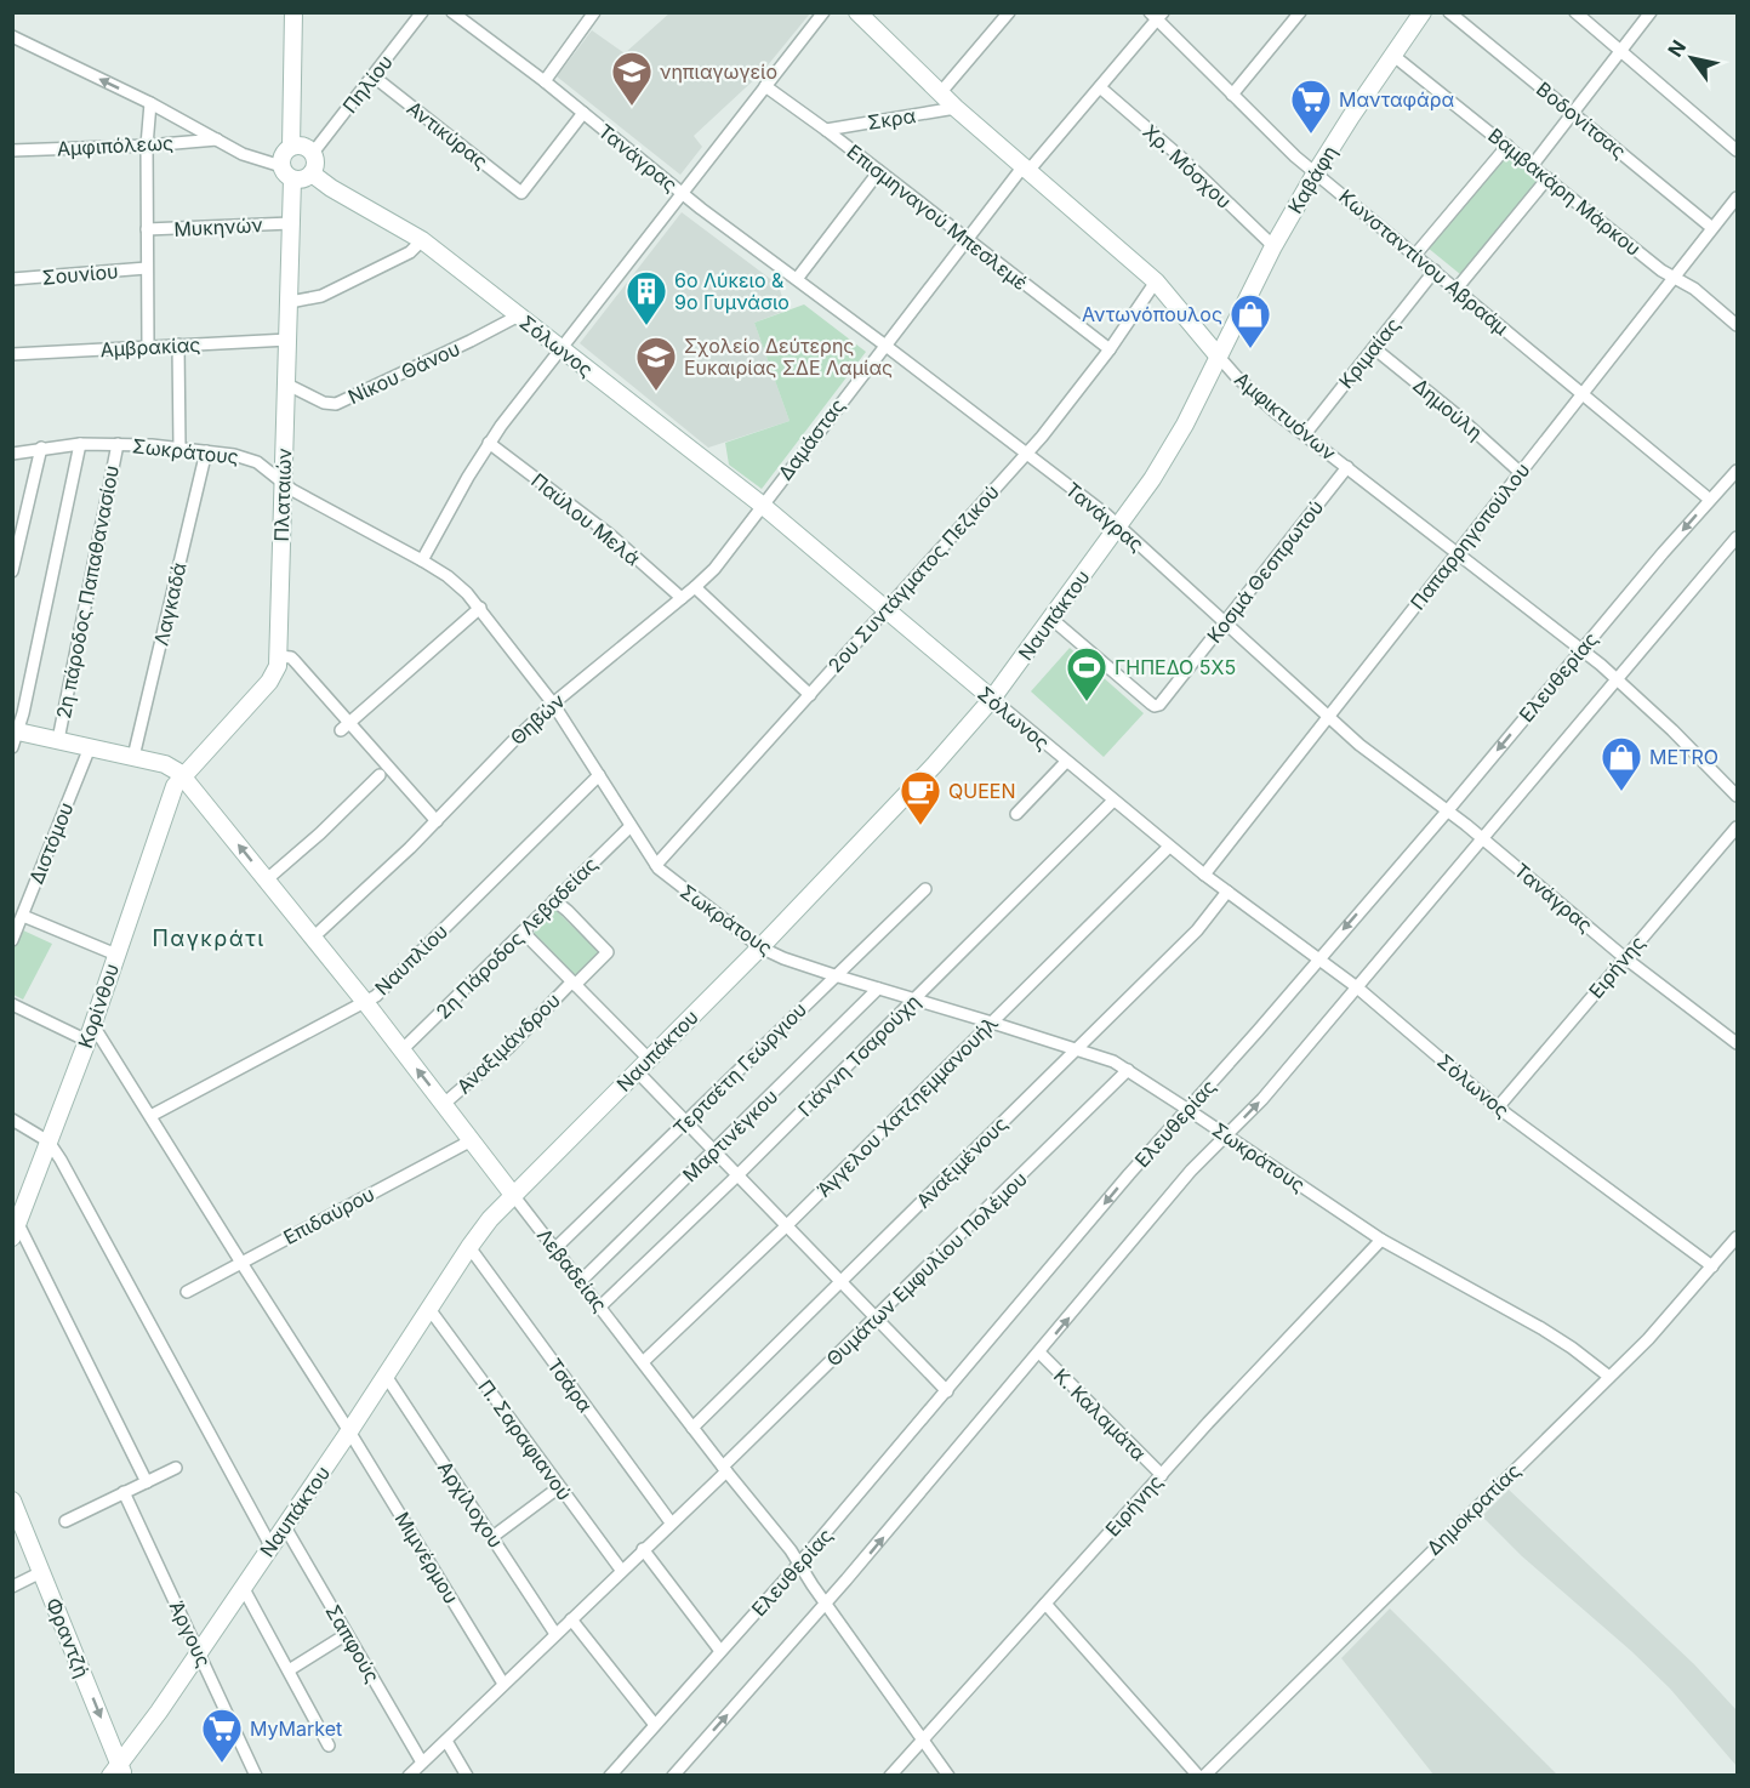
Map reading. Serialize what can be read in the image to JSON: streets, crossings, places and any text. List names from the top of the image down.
{
  "streets": {
    "street": [
      "Πηλίου",
      "Σκρα",
      "Βοδονίτσας",
      "Αντικύρας",
      "Αμφιπόλεως",
      "Τανάγρας",
      "Χρ. Μόσχου",
      "Καβάφη",
      "Βαμβακάρη Μάρκου",
      "Επισμηναγού Μπεσλεμέ",
      "Μυκηνών",
      "Κωνσταντίνου Αβραάμ",
      "Σουνίου",
      "Σόλωνος",
      "Αμβρακίας",
      "Κριμαίας",
      "Νίκου Θάνου",
      "Δημούλη",
      "Αμφικτυόνων",
      "Δαμάστας",
      "Σωκράτους",
      "Πλαταιών",
      "Παύλου Μελά",
      "Παπαρρηγοπούλου",
      "Κοσμά Θεσπρωτού",
      "2ου Συντάγματος Πεζικού",
      "2η πάροδος Παπαθανασίου",
      "Λαγκαδά",
      "Ναυπάκτου",
      "Ελευθερίας",
      "Θηβών",
      "Διστόμου",
      "2η Πάροδος Λεβαδείας",
      "Ναυπλίου",
      "Ειρήνης",
      "Κορίνθου",
      "Αναξιμάνδρου",
      "Γιάννη Τσαρούχη",
      "Τερτσέτη Γεώργιου",
      "Άγγελου Χατζηεμμανουήλ",
      "Μαρτινέγκου",
      "Αναξιμένους",
      "Επιδαύρου",
      "Θυμάτων Εμφυλίου Πολέμου",
      "Λεβαδείας",
      "Τσάρα",
      "Κ. Καλαμάτα",
      "Π. Σαραφιανού",
      "Αρχίλοχου",
      "Δημοκρατίας",
      "Μιμνέρμου",
      "Άργους",
      "Φραντζή",
      "Σαπφούς"
    ]
  },
  "crossings": [
    ["Πηλίου", "Αντικύρας"],
    ["Πηλίου", "Σόλωνος"],
    ["Πηλίου", "Πλαταιών"],
    ["Σκρα", "Επισμηναγού Μπεσλεμέ"],
    ["Σκρα", "Αμφικτυόνων"],
    ["Βοδονίτσας", "Παπαρρηγοπούλου"],
    ["Αντικύρας", "Τανάγρας"],
    ["Αμφιπόλεως", "Μυκηνών"],
    ["Τανάγρας", "Δαμάστας"],
    ["Τανάγρας", "Παπαρρηγοπούλου"],
    ["Τανάγρας", "Κοσμά Θεσπρωτού"],
    ["Τανάγρας", "2ου Συντάγματος Πεζικού"],
    ["Τανάγρας", "Ναυπάκτου"],
    ["Τανάγρας", "Ελευθερίας"],
    ["Τανάγρας", "Ειρήνης"],
    ["Χρ. Μόσχου", "Καβάφη"],
    ["Χρ. Μόσχου", "Δαμάστας"],
    ["Καβάφη", "Βαμβακάρη Μάρκου"],
    ["Καβάφη", "Κωνσταντίνου Αβραάμ"],
    ["Καβάφη", "Αμφικτυόνων"],
    ["Καβάφη", "Ναυπάκτου"],
    ["Βαμβακάρη Μάρκου", "Παπαρρηγοπούλου"],
    ["Επισμηναγού Μπεσλεμέ", "Δαμάστας"],
    ["Επισμηναγού Μπεσλεμέ", "2ου Συντάγματος Πεζικού"],
    ["Μυκηνών", "Σουνίου"],
    ["Μυκηνών", "Αμβρακίας"],
    ["Μυκηνών", "Πλαταιών"],
    ["Κωνσταντίνου Αβραάμ", "Κριμαίας"],
    ["Κωνσταντίνου Αβραάμ", "Δαμάστας"],
    ["Κωνσταντίνου Αβραάμ", "Παπαρρηγοπούλου"],
    ["Κωνσταντίνου Αβραάμ", "Ελευθερίας"],
    ["Σόλωνος", "Νίκου Θάνου"],
    ["Σόλωνος", "Δαμάστας"],
    ["Σόλωνος", "Πλαταιών"],
    ["Σόλωνος", "Παπαρρηγοπούλου"],
    ["Σόλωνος", "2ου Συντάγματος Πεζικού"],
    ["Σόλωνος", "Ναυπάκτου"],
    ["Σόλωνος", "Ελευθερίας"],
    ["Σόλωνος", "Θηβών"],
    ["Σόλωνος", "Ειρήνης"],
    ["Σόλωνος", "Γιάννη Τσαρούχη"],
    ["Σόλωνος", "Άγγελου Χατζηεμμανουήλ"],
    ["Σόλωνος", "Αναξιμένους"],
    ["Σόλωνος", "Δημοκρατίας"],
    ["Αμβρακίας", "Πλαταιών"],
    ["Κριμαίας", "Δημούλη"],
    ["Κριμαίας", "Αμφικτυόνων"],
    ["Νίκου Θάνου", "Πλαταιών"],
    ["Δημούλη", "Παπαρρηγοπούλου"],
    ["Αμφικτυόνων", "Δαμάστας"],
    ["Αμφικτυόνων", "Παπαρρηγοπούλου"],
    ["Αμφικτυόνων", "Κοσμά Θεσπρωτού"],
    ["Αμφικτυόνων", "2ου Συντάγματος Πεζικού"],
    ["Αμφικτυόνων", "Ναυπάκτου"],
    ["Αμφικτυόνων", "Ελευθερίας"],
    ["Δαμάστας", "Θηβών"],
    ["Σωκράτους", "Πλαταιών"],
    ["Σωκράτους", "2ου Συντάγματος Πεζικού"],
    ["Σωκράτους", "2η πάροδος Παπαθανασίου"],
    ["Σωκράτους", "Λαγκαδά"],
    ["Σωκράτους", "Ναυπάκτου"],
    ["Σωκράτους", "Ελευθερίας"],
    ["Σωκράτους", "Θηβών"],
    ["Σωκράτους", "2η Πάροδος Λεβαδείας"],
    ["Σωκράτους", "Ναυπλίου"],
    ["Σωκράτους", "Ειρήνης"],
    ["Σωκράτους", "Γιάννη Τσαρούχη"],
    ["Σωκράτους", "Τερτσέτη Γεώργιου"],
    ["Σωκράτους", "Άγγελου Χατζηεμμανουήλ"],
    ["Σωκράτους", "Μαρτινέγκου"],
    ["Σωκράτους", "Αναξιμένους"],
    ["Σωκράτους", "Θυμάτων Εμφυλίου Πολέμου"],
    ["Σωκράτους", "Δημοκρατίας"],
    ["Πλαταιών", "Κορίνθου"],
    ["Πλαταιών", "Λεβαδείας"],
    ["Παύλου Μελά", "Θηβών"],
    ["Κοσμά Θεσπρωτού", "Ναυπάκτου"],
    ["Ναυπάκτου", "Λεβαδείας"],
    ["Ναυπάκτου", "Τσάρα"],
    ["Ναυπάκτου", "Π. Σαραφιανού"],
    ["Ναυπάκτου", "Αρχίλοχου"],
    ["Ναυπάκτου", "Μιμνέρμου"],
    ["Ναυπάκτου", "Άργους"],
    ["Ναυπάκτου", "Φραντζή"],
    ["Ναυπάκτου", "Σαπφούς"],
    ["Ελευθερίας", "Λεβαδείας"],
    ["Θηβών", "Λεβαδείας"],
    ["2η Πάροδος Λεβαδείας", "Αναξιμάνδρου"],
    ["2η Πάροδος Λεβαδείας", "Λεβαδείας"],
    ["Ναυπλίου", "Λεβαδείας"],
    ["Ναυπλίου", "Μιμνέρμου"],
    ["Ειρήνης", "Λεβαδείας"],
    ["Ειρήνης", "Κ. Καλαμάτα"],
    ["Κορίνθου", "Λεβαδείας"],
    ["Κορίνθου", "Μιμνέρμου"],
    ["Αναξιμάνδρου", "Λεβαδείας"],
    ["Γιάννη Τσαρούχη", "Λεβαδείας"],
    ["Τερτσέτη Γεώργιου", "Λεβαδείας"],
    ["Άγγελου Χατζηεμμανουήλ", "Λεβαδείας"],
    ["Μαρτινέγκου", "Λεβαδείας"],
    ["Αναξιμένους", "Λεβαδείας"],
    ["Επιδαύρου", "Λεβαδείας"],
    ["Επιδαύρου", "Μιμνέρμου"],
    ["Θυμάτων Εμφυλίου Πολέμου", "Λεβαδείας"],
    ["Θυμάτων Εμφυλίου Πολέμου", "Τσάρα"],
    ["Θυμάτων Εμφυλίου Πολέμου", "Π. Σαραφιανού"],
    ["Θυμάτων Εμφυλίου Πολέμου", "Αρχίλοχου"],
    ["Θυμάτων Εμφυλίου Πολέμου", "Μιμνέρμου"],
    ["Θυμάτων Εμφυλίου Πολέμου", "Σαπφούς"]
  ],
  "one_way": ["Φραντζή"],
  "districts": ["Παγκράτι"],
  "places": {
    "school or university": ["νηπιαγωγείο", "Σχολείο Δεύτερης Ευκαιρίας ΣΔΕ Λαμίας"],
    "supermarket": ["Μανταφάρα", "MyMarket"],
    "building": ["6ο Λύκειο & 9ο Γυμνάσιο"],
    "shop": ["Αντωνόπουλος", "METRO"],
    "sports": ["ΓΗΠΕΔΟ 5X5"],
    "cafe": ["QUEEN"]
  },
  "north": "top left"
}
